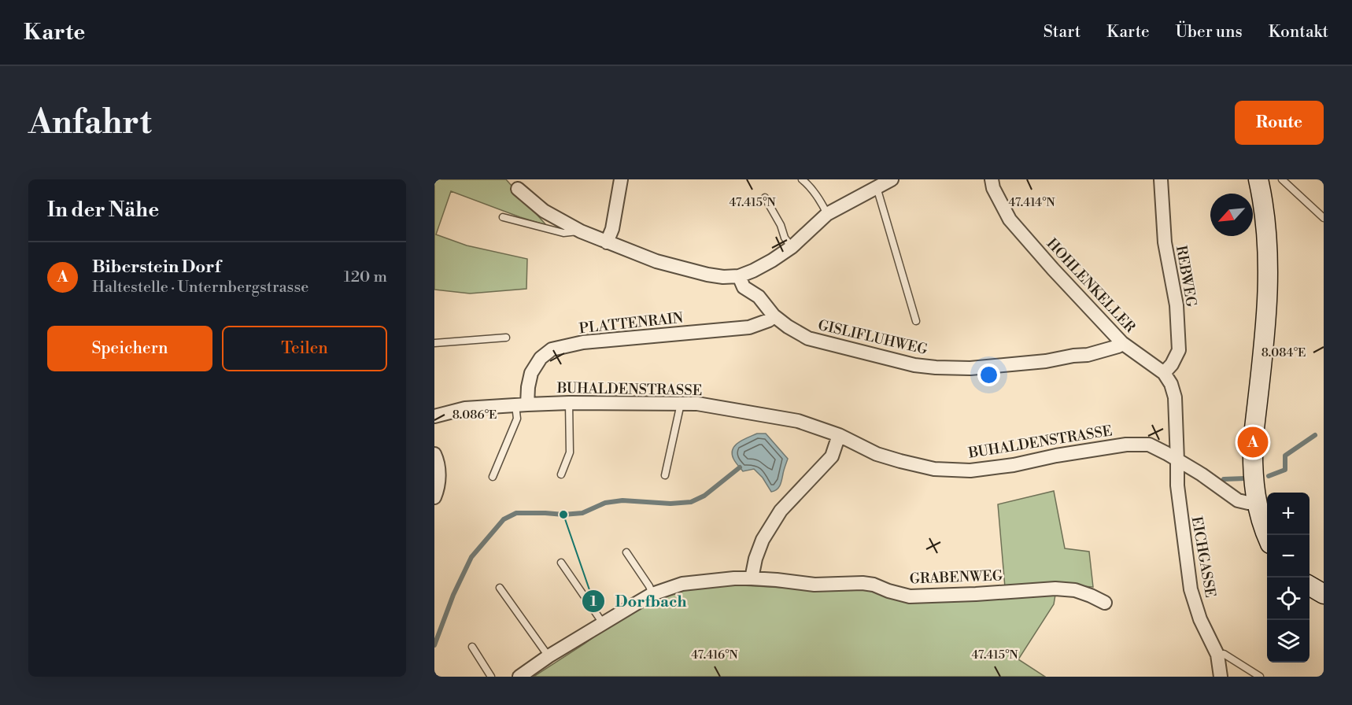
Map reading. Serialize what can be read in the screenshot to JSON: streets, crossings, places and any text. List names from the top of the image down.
{
  "streets": {
    "street": [
      "REBWEG",
      "HOHLENKELLER",
      "PLATTENRAIN",
      "GISLIFLUHWEG",
      "BUHALDENSTRASSE",
      "EICHGASSE",
      "GRABENWEG"
    ]
  },
  "crossings": [
    ["REBWEG", "HOHLENKELLER"],
    ["HOHLENKELLER", "GISLIFLUHWEG"],
    ["HOHLENKELLER", "BUHALDENSTRASSE"],
    ["HOHLENKELLER", "EICHGASSE"],
    ["PLATTENRAIN", "GISLIFLUHWEG"],
    ["PLATTENRAIN", "BUHALDENSTRASSE"],
    ["BUHALDENSTRASSE", "EICHGASSE"]
  ],
  "places": ["Dorfbach"],
  "north": "bottom left",
  "page": {
    "header": "Karte",
    "nav": [
      "Start",
      "Karte",
      "Über uns",
      "Kontakt"
    ],
    "buttons": [
      "Route",
      ["Speichern", "Teilen"]
    ],
    "title": "Anfahrt",
    "heading": "In der Nähe",
    "list": [
      {
        "mark": "A",
        "name": "Biberstein Dorf",
        "note": "Haltestelle · Unternbergstrasse",
        "value": "120 m"
      }
    ],
    "pins": "A",
    "map_buttons": ["+", "−"]
  },
  "coordinates": [
    "47.415°N",
    "47.414°N",
    "8.084°E",
    "8.086°E",
    "47.416°N"
  ]
}
